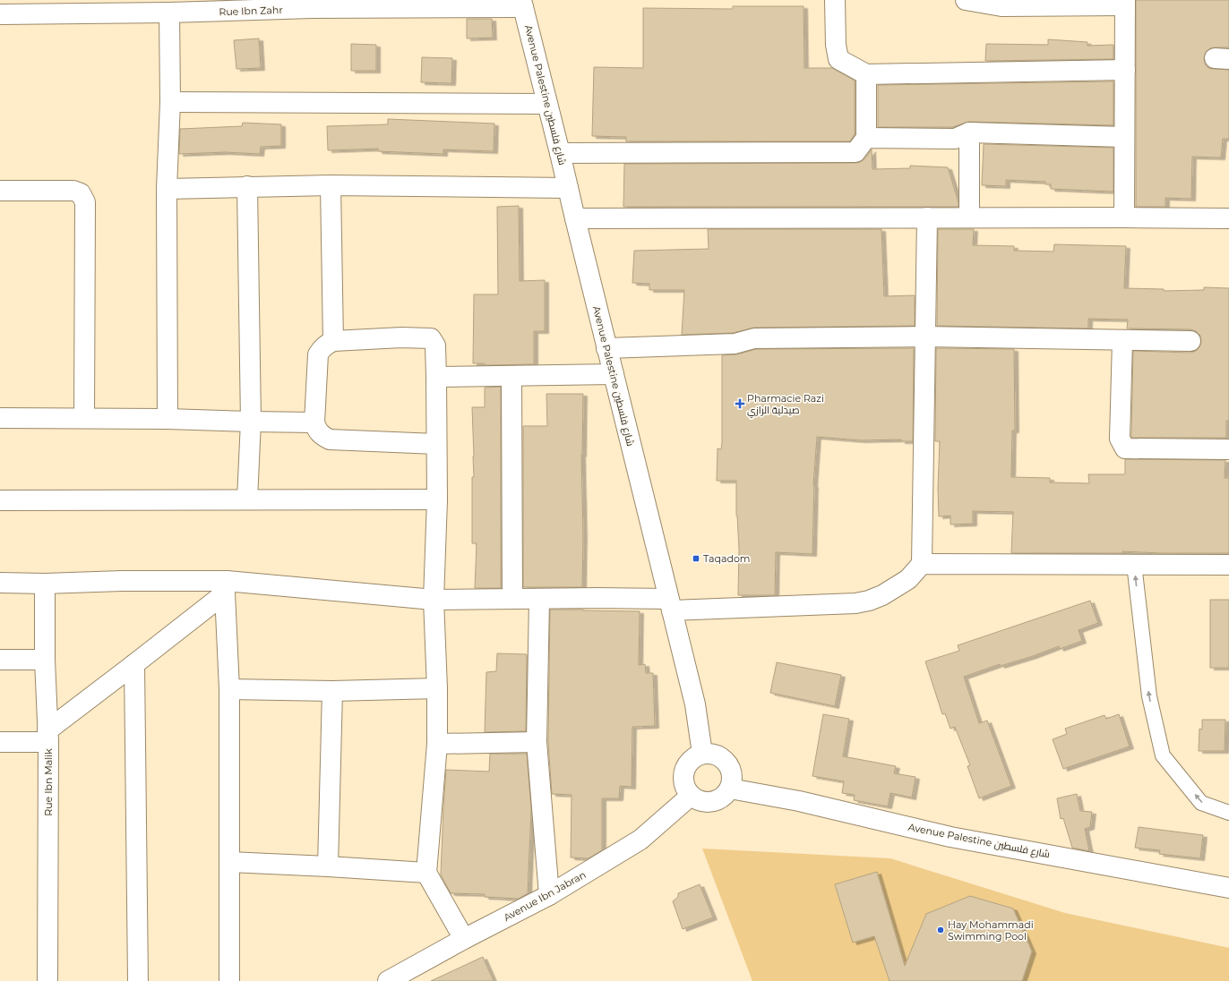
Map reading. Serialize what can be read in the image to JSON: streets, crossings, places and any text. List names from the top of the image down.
{
  "streets": {
    "street": [
      "Rue Ibn Zahr",
      "Avenue Palestine شارع فلسطين",
      "Rue Ibn Malik",
      "Avenue Ibn Jabran"
    ]
  },
  "crossings": [
    ["Rue Ibn Zahr", "Avenue Palestine شارع فلسطين"],
    ["Avenue Palestine شارع فلسطين", "Avenue Ibn Jabran"]
  ],
  "places": {
    "health": ["Pharmacie Razi صيدلية الرازي"],
    "transit": ["Taqadom"],
    "other": ["Hay Mohammadi Swimming Pool"]
  }
}
